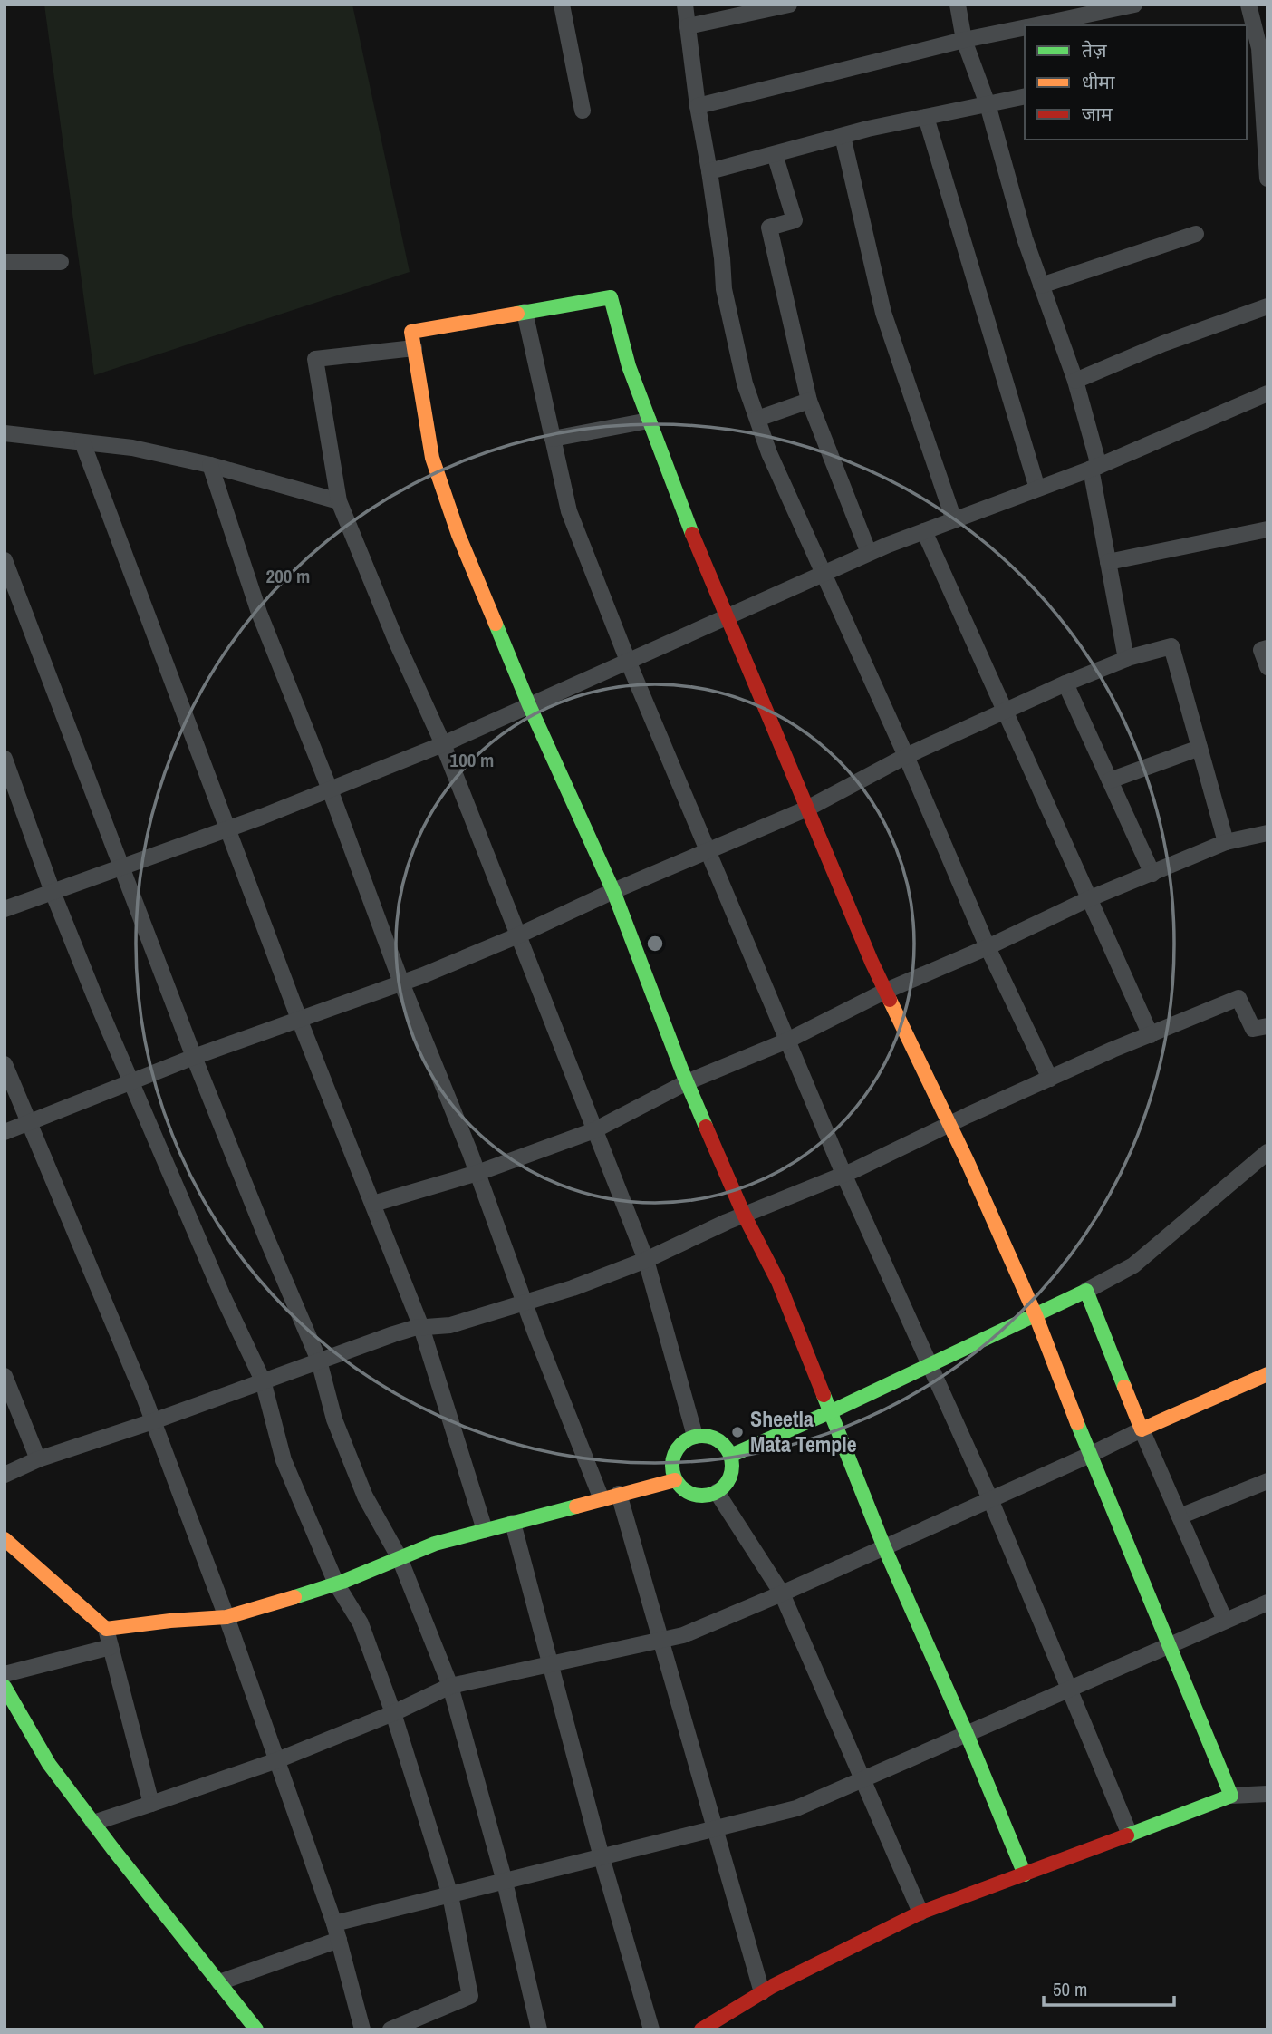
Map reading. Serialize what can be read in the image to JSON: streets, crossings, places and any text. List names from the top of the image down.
{
  "places": ["Sheetla Mata Temple"],
  "legend": ["तेज़", "धीमा", "जाम"],
  "scale_bar": "50 m",
  "rings": ["200 m", "100 m"]
}
